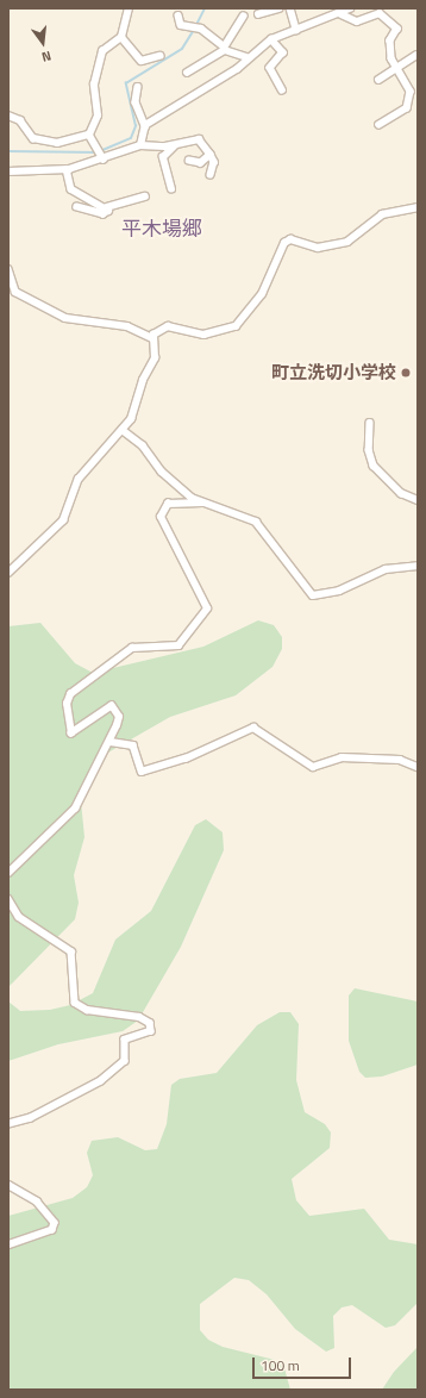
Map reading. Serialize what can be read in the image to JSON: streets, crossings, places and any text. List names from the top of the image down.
{
  "districts": ["平木場郷"],
  "places": ["町立洗切小学校"],
  "scale_bar": "100 m",
  "north": "bottom"
}
